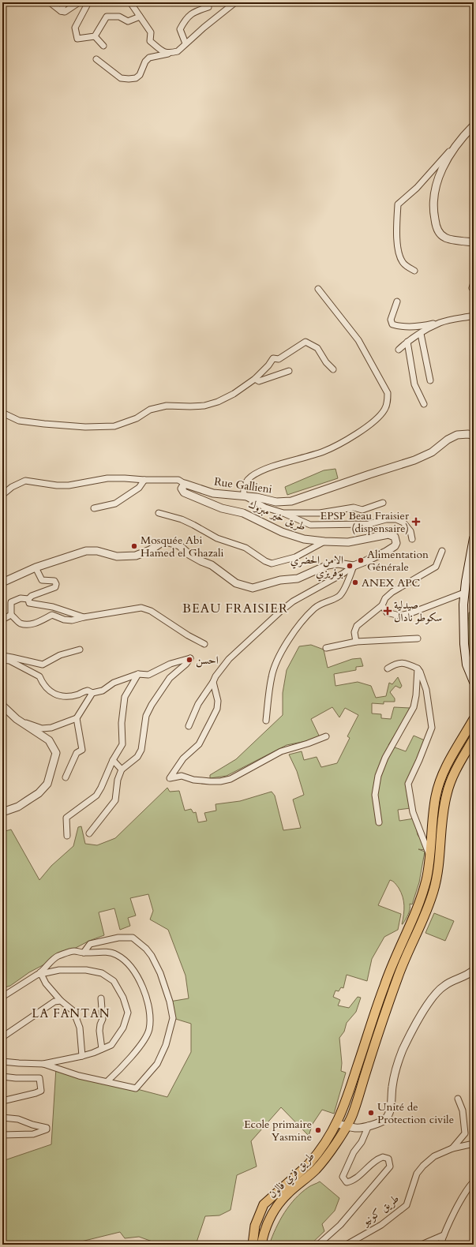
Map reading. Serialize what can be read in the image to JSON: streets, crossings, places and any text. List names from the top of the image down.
{
  "streets": {
    "highway": ["طريق فري فالون"],
    "street": ["Rue Gallieni", "طريق خير مبروك", "طريق كونيو"]
  },
  "crossings": [
    ["Rue Gallieni", "طريق خير مبروك"]
  ],
  "districts": ["BEAU FRAISIER", "LA FANTAN"],
  "places": {
    "health": ["EPSP Beau Fraisier (dispensaire)", "صيدلية سكوطو نادال"],
    "other": [
      "Mosquée Abi Hamed el Ghazali",
      "Alimentation Générale",
      "الامن الحضري بوفريزي",
      "ANEX APC",
      "احسن",
      "Unité de Protection civile",
      "Ecole primaire Yasmine"
    ]
  }
}
